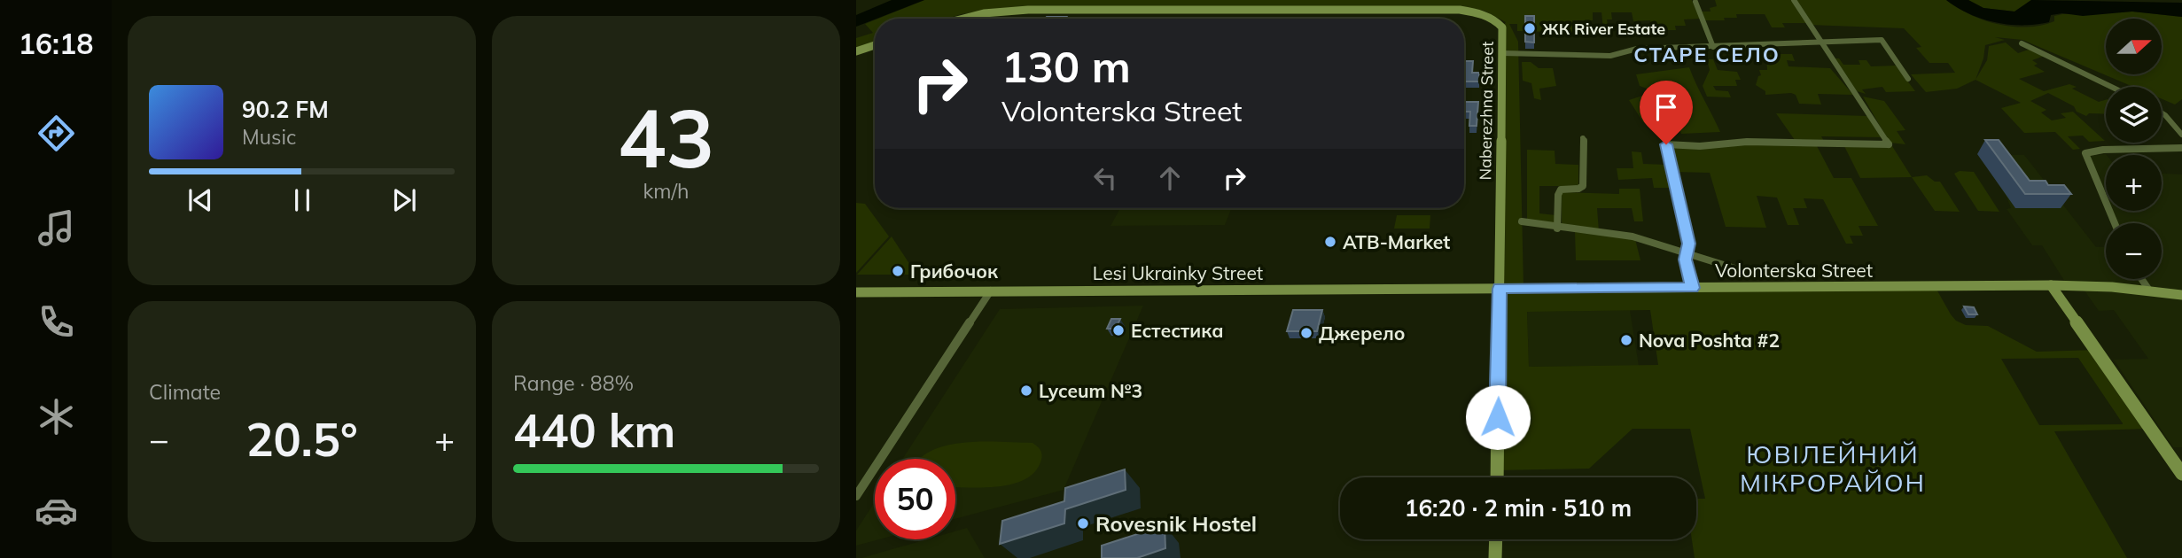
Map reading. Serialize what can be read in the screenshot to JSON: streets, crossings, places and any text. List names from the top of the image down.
{
  "streets": {
    "street": ["Naberezhna Street", "Volonterska Street", "Lesi Ukrainky Street"]
  },
  "crossings": [
    ["Naberezhna Street", "Volonterska Street"],
    ["Naberezhna Street", "Lesi Ukrainky Street"],
    ["Volonterska Street", "Lesi Ukrainky Street"]
  ],
  "districts": ["СТАРЕ СЕЛО", "ЮВІЛЕЙНИЙ МІКРОРАЙОН"],
  "places": [
    "ЖК River Estate",
    "ATB-Market",
    "Грибочок",
    "Естестика",
    "Джерело",
    "Nova Poshta #2",
    "Lyceum №3",
    "Rovesnik Hostel"
  ],
  "north": "right",
  "page": {
    "tabs": "16:18",
    "tile": [
      ["43", "km/h"],
      "Climate",
      ["Range · 88%", "440 km"]
    ],
    "map_buttons": ["+", "−"],
    "turn": ["130 m", "Volonterska Street"],
    "song": ["90.2 FM", "Music"],
    "heat": ["−", "20.5°", "+"],
    "limit": "50",
    "trip": "16:20 · 2 min · 510 m"
  }
}
